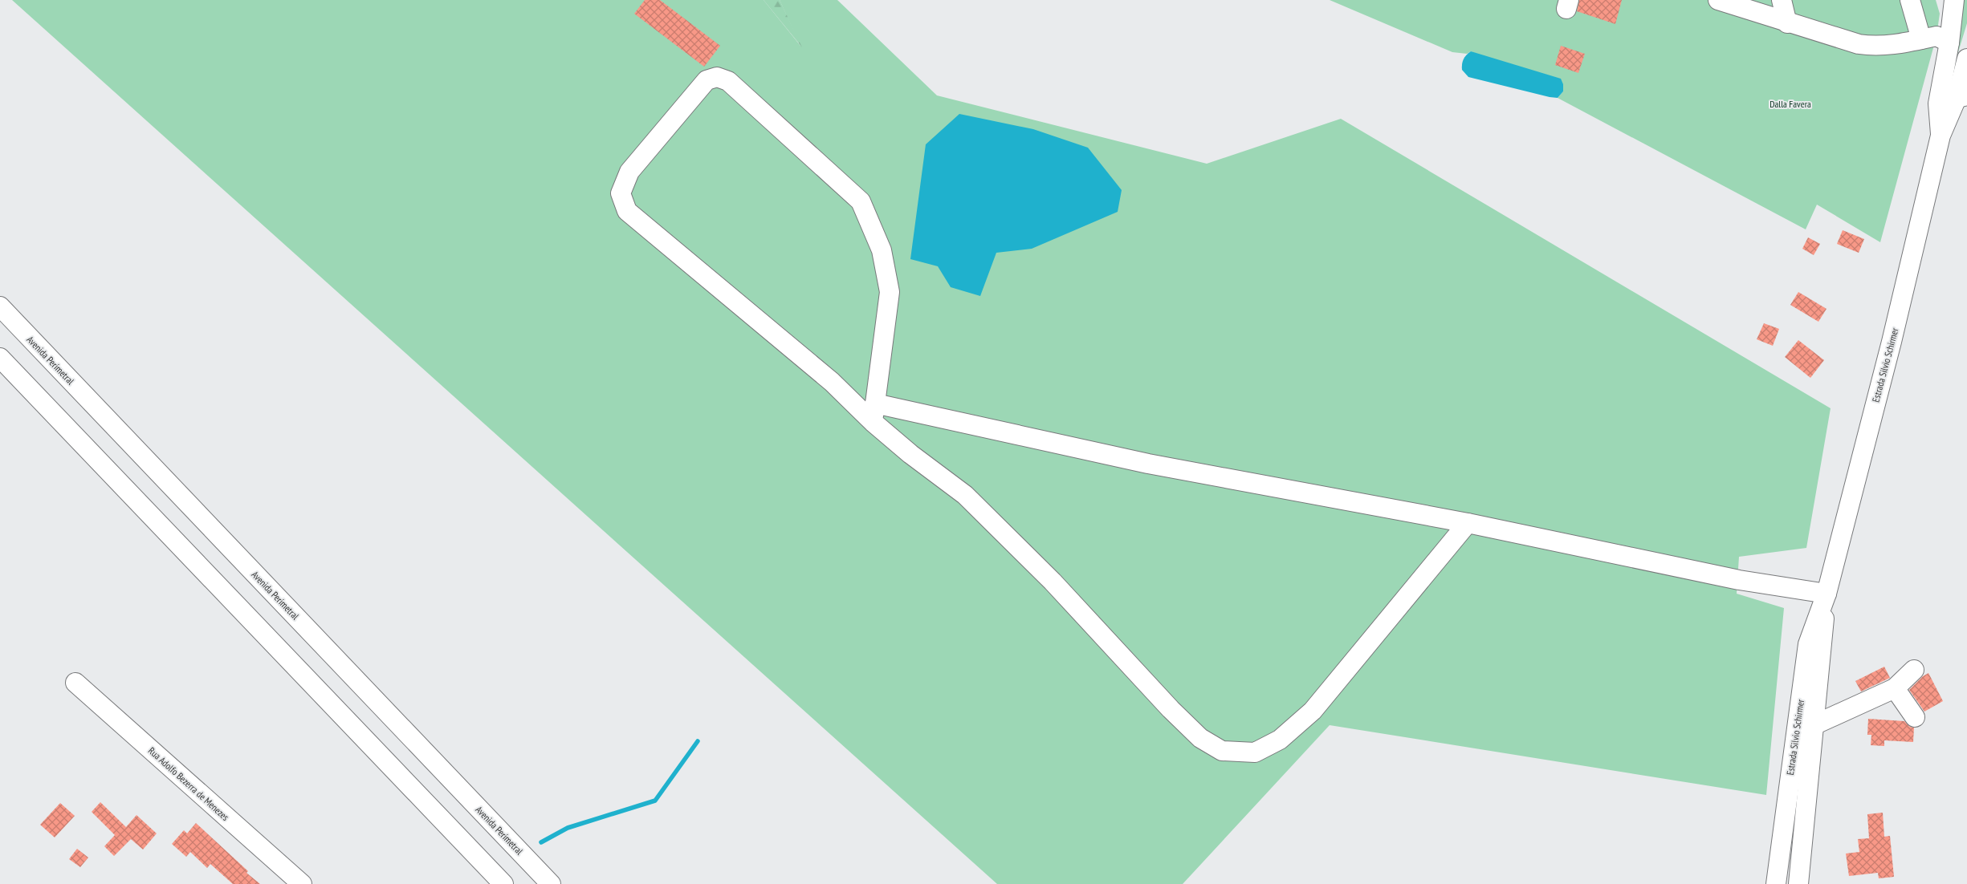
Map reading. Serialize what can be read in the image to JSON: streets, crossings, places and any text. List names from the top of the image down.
{
  "streets": {
    "street": ["Avenida Perimetral", "Estrada Silvio Schirmer", "Rua Adolfo Bezerra de Menezes"]
  },
  "parks": ["Dalla Favera"]
}
